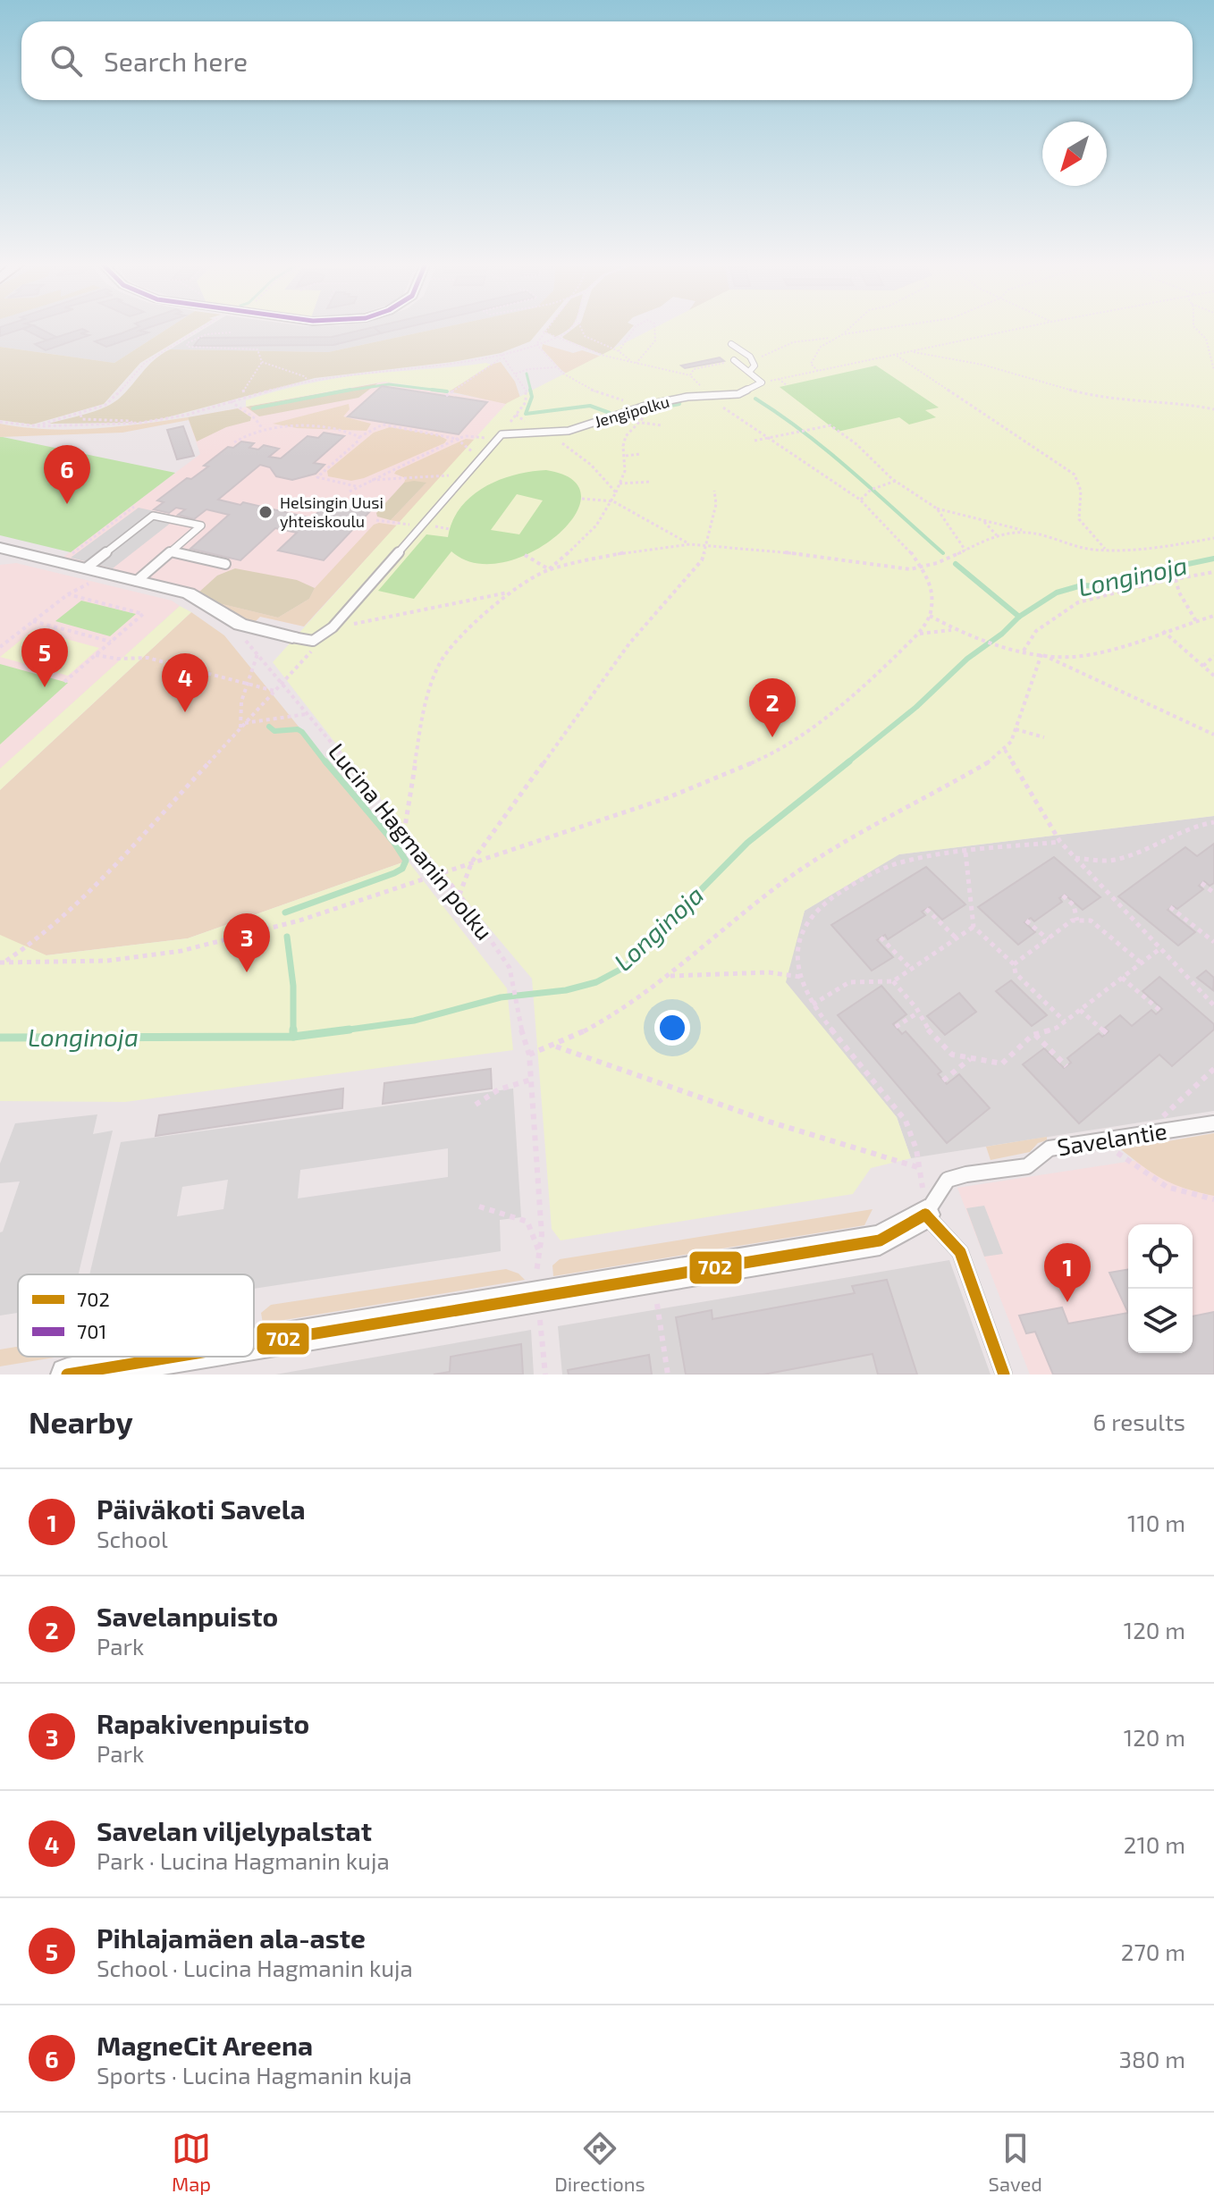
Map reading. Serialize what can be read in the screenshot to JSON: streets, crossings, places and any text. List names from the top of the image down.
{
  "streets": {
    "street": ["Savelantie"],
    "lane": ["Jengipolku"],
    "path": ["Lucina Hagmanin polku"]
  },
  "crossings": [
    ["Lucina Hagmanin polku", "Savelantie"]
  ],
  "water": ["Longinoja"],
  "places": ["Helsingin Uusi yhteiskoulu"],
  "lines": ["transit line 702"],
  "legend": ["702", "701"],
  "north": "bottom left",
  "page": {
    "search": "Search here",
    "pins": [
      "6",
      "5",
      "4",
      "2",
      "3",
      "1"
    ],
    "heading": ["Nearby", "6 results"],
    "list": [
      {
        "mark": "1",
        "name": "Päiväkoti Savela",
        "note": "School",
        "value": "110 m"
      },
      {
        "mark": "2",
        "name": "Savelanpuisto",
        "note": "Park",
        "value": "120 m"
      },
      {
        "mark": "3",
        "name": "Rapakivenpuisto",
        "note": "Park",
        "value": "120 m"
      },
      {
        "mark": "4",
        "name": "Savelan viljelypalstat",
        "note": "Park · Lucina Hagmanin kuja",
        "value": "210 m"
      },
      {
        "mark": "5",
        "name": "Pihlajamäen ala-aste",
        "note": "School · Lucina Hagmanin kuja",
        "value": "270 m"
      },
      {
        "mark": "6",
        "name": "MagneCit Areena",
        "note": "Sports · Lucina Hagmanin kuja",
        "value": "380 m"
      }
    ],
    "nav": ["Map", "Directions", "Saved"]
  }
}
